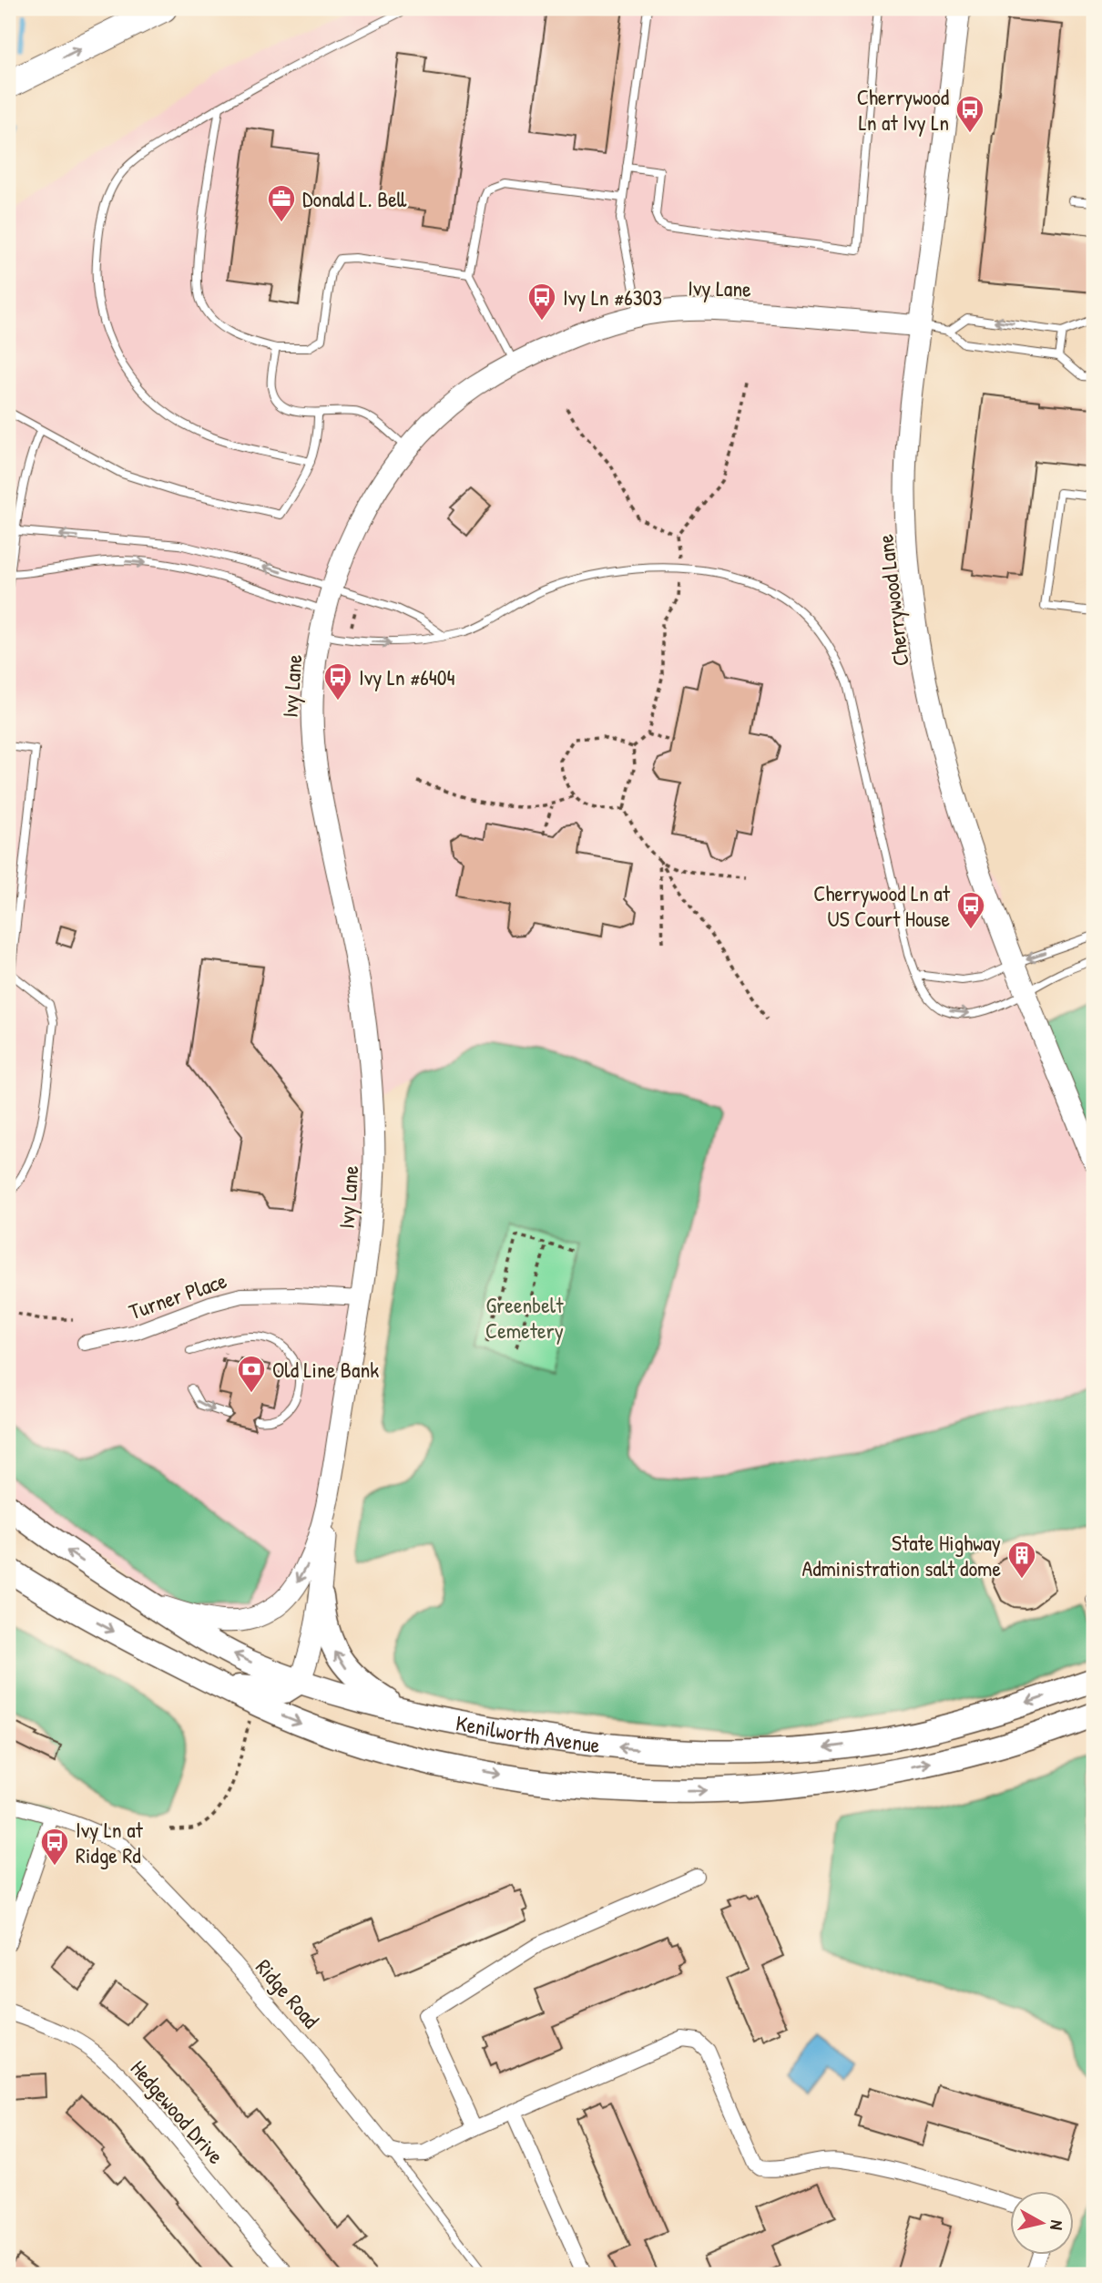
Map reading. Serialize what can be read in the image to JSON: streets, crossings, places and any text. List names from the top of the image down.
{
  "streets": {
    "main road": ["Kenilworth Avenue"],
    "street": [
      "Ivy Lane",
      "Cherrywood Lane",
      "Turner Place",
      "Ridge Road",
      "Hedgewood Drive"
    ]
  },
  "crossings": [
    ["Ivy Lane", "Cherrywood Lane"],
    ["Ivy Lane", "Turner Place"],
    ["Ivy Lane", "Kenilworth Avenue"]
  ],
  "parks": ["Greenbelt Cemetery"],
  "places": {
    "bus stop": [
      "Cherrywood Ln at Ivy Ln",
      "Ivy Ln #6303",
      "Ivy Ln #6404",
      "Cherrywood Ln at US Court House",
      "Ivy Ln at Ridge Rd"
    ],
    "office": ["Donald L. Bell"],
    "bank": ["Old Line Bank"],
    "building": ["State Highway Administration salt dome"]
  },
  "north": "right"
}
